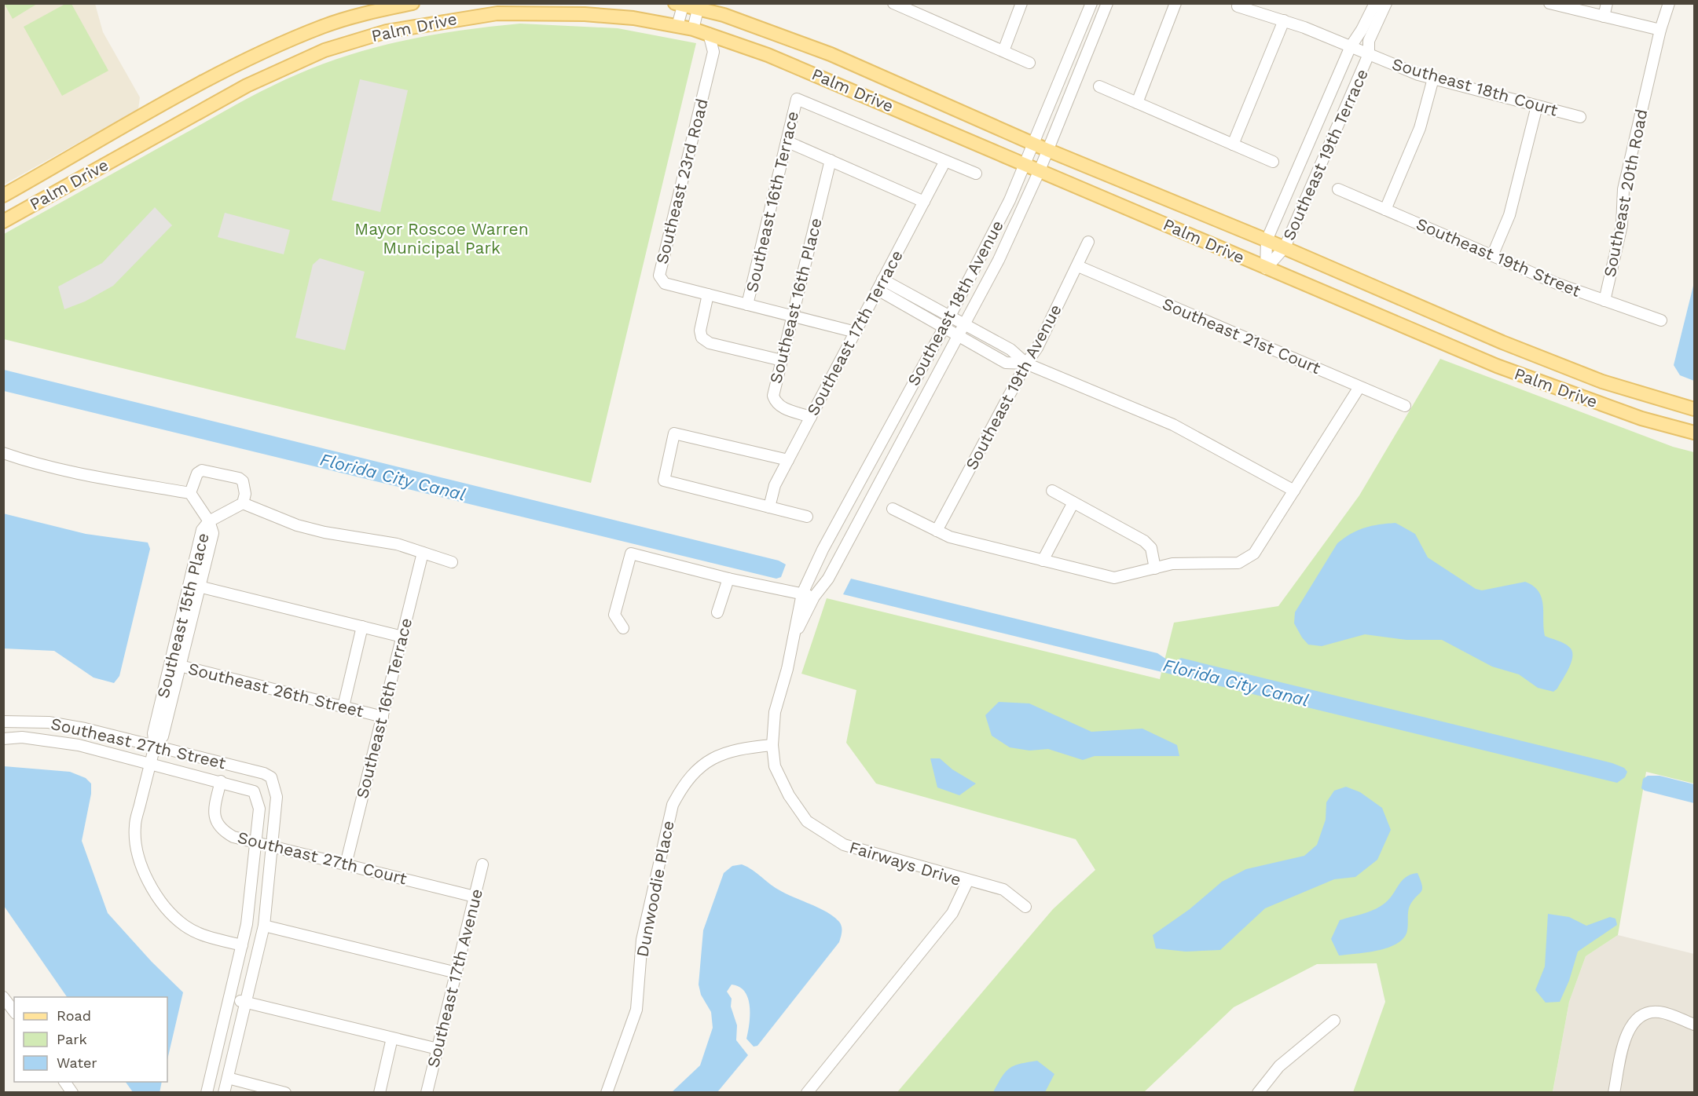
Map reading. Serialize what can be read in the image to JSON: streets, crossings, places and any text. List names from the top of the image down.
{
  "streets": {
    "main road": ["Palm Drive"],
    "street": [
      "Southeast 18th Court",
      "Southeast 19th Terrace",
      "Southeast 23rd Road",
      "Southeast 20th Road",
      "Southeast 16th Terrace",
      "Southeast 19th Street",
      "Southeast 16th Place",
      "Southeast 18th Avenue",
      "Southeast 17th Terrace",
      "Southeast 21st Court",
      "Southeast 19th Avenue",
      "Southeast 15th Place",
      "Southeast 26th Street",
      "Southeast 27th Street",
      "Southeast 27th Court",
      "Fairways Drive",
      "Dunwoodie Place",
      "Southeast 17th Avenue"
    ]
  },
  "crossings": [
    ["Palm Drive", "Southeast 19th Terrace"],
    ["Palm Drive", "Southeast 23rd Road"],
    ["Palm Drive", "Southeast 18th Avenue"],
    ["Southeast 18th Court", "Southeast 19th Terrace"],
    ["Southeast 23rd Road", "Southeast 16th Terrace"],
    ["Southeast 23rd Road", "Southeast 16th Place"],
    ["Southeast 23rd Road", "Southeast 17th Terrace"],
    ["Southeast 20th Road", "Southeast 19th Street"],
    ["Southeast 16th Terrace", "Southeast 17th Terrace"],
    ["Southeast 16th Terrace", "Southeast 26th Street"],
    ["Southeast 16th Terrace", "Southeast 27th Court"],
    ["Southeast 16th Place", "Southeast 17th Terrace"],
    ["Southeast 18th Avenue", "Fairways Drive"],
    ["Southeast 21st Court", "Southeast 19th Avenue"],
    ["Southeast 15th Place", "Southeast 26th Street"],
    ["Southeast 15th Place", "Southeast 27th Street"],
    ["Southeast 27th Street", "Southeast 27th Court"],
    ["Southeast 27th Court", "Southeast 17th Avenue"],
    ["Fairways Drive", "Dunwoodie Place"]
  ],
  "water": ["Florida City Canal"],
  "parks": ["Mayor Roscoe Warren Municipal Park"],
  "legend": ["Road", "Park", "Water"]
}
